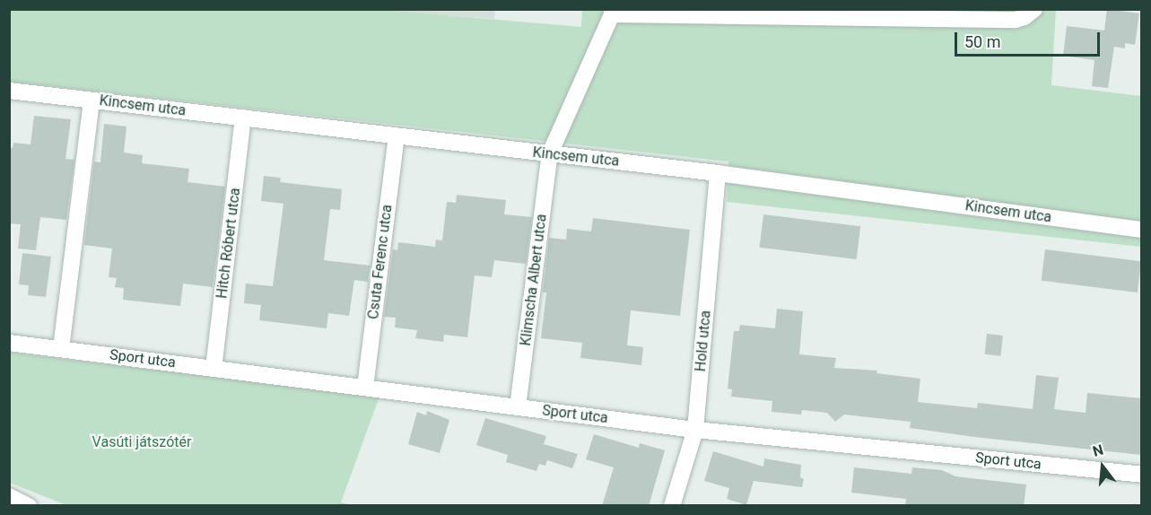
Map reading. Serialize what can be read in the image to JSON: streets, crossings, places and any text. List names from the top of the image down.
{
  "streets": {
    "street": [
      "Kincsem utca",
      "Hitch Róbert utca",
      "Csuta Ferenc utca",
      "Klimscha Albert utca",
      "Hold utca",
      "Sport utca"
    ]
  },
  "crossings": [
    ["Kincsem utca", "Hitch Róbert utca"],
    ["Kincsem utca", "Csuta Ferenc utca"],
    ["Kincsem utca", "Klimscha Albert utca"],
    ["Kincsem utca", "Hold utca"],
    ["Hitch Róbert utca", "Sport utca"],
    ["Csuta Ferenc utca", "Sport utca"],
    ["Klimscha Albert utca", "Sport utca"],
    ["Hold utca", "Sport utca"]
  ],
  "parks": ["Vasúti játszótér"],
  "scale_bar": "50 m",
  "north": "top"
}
